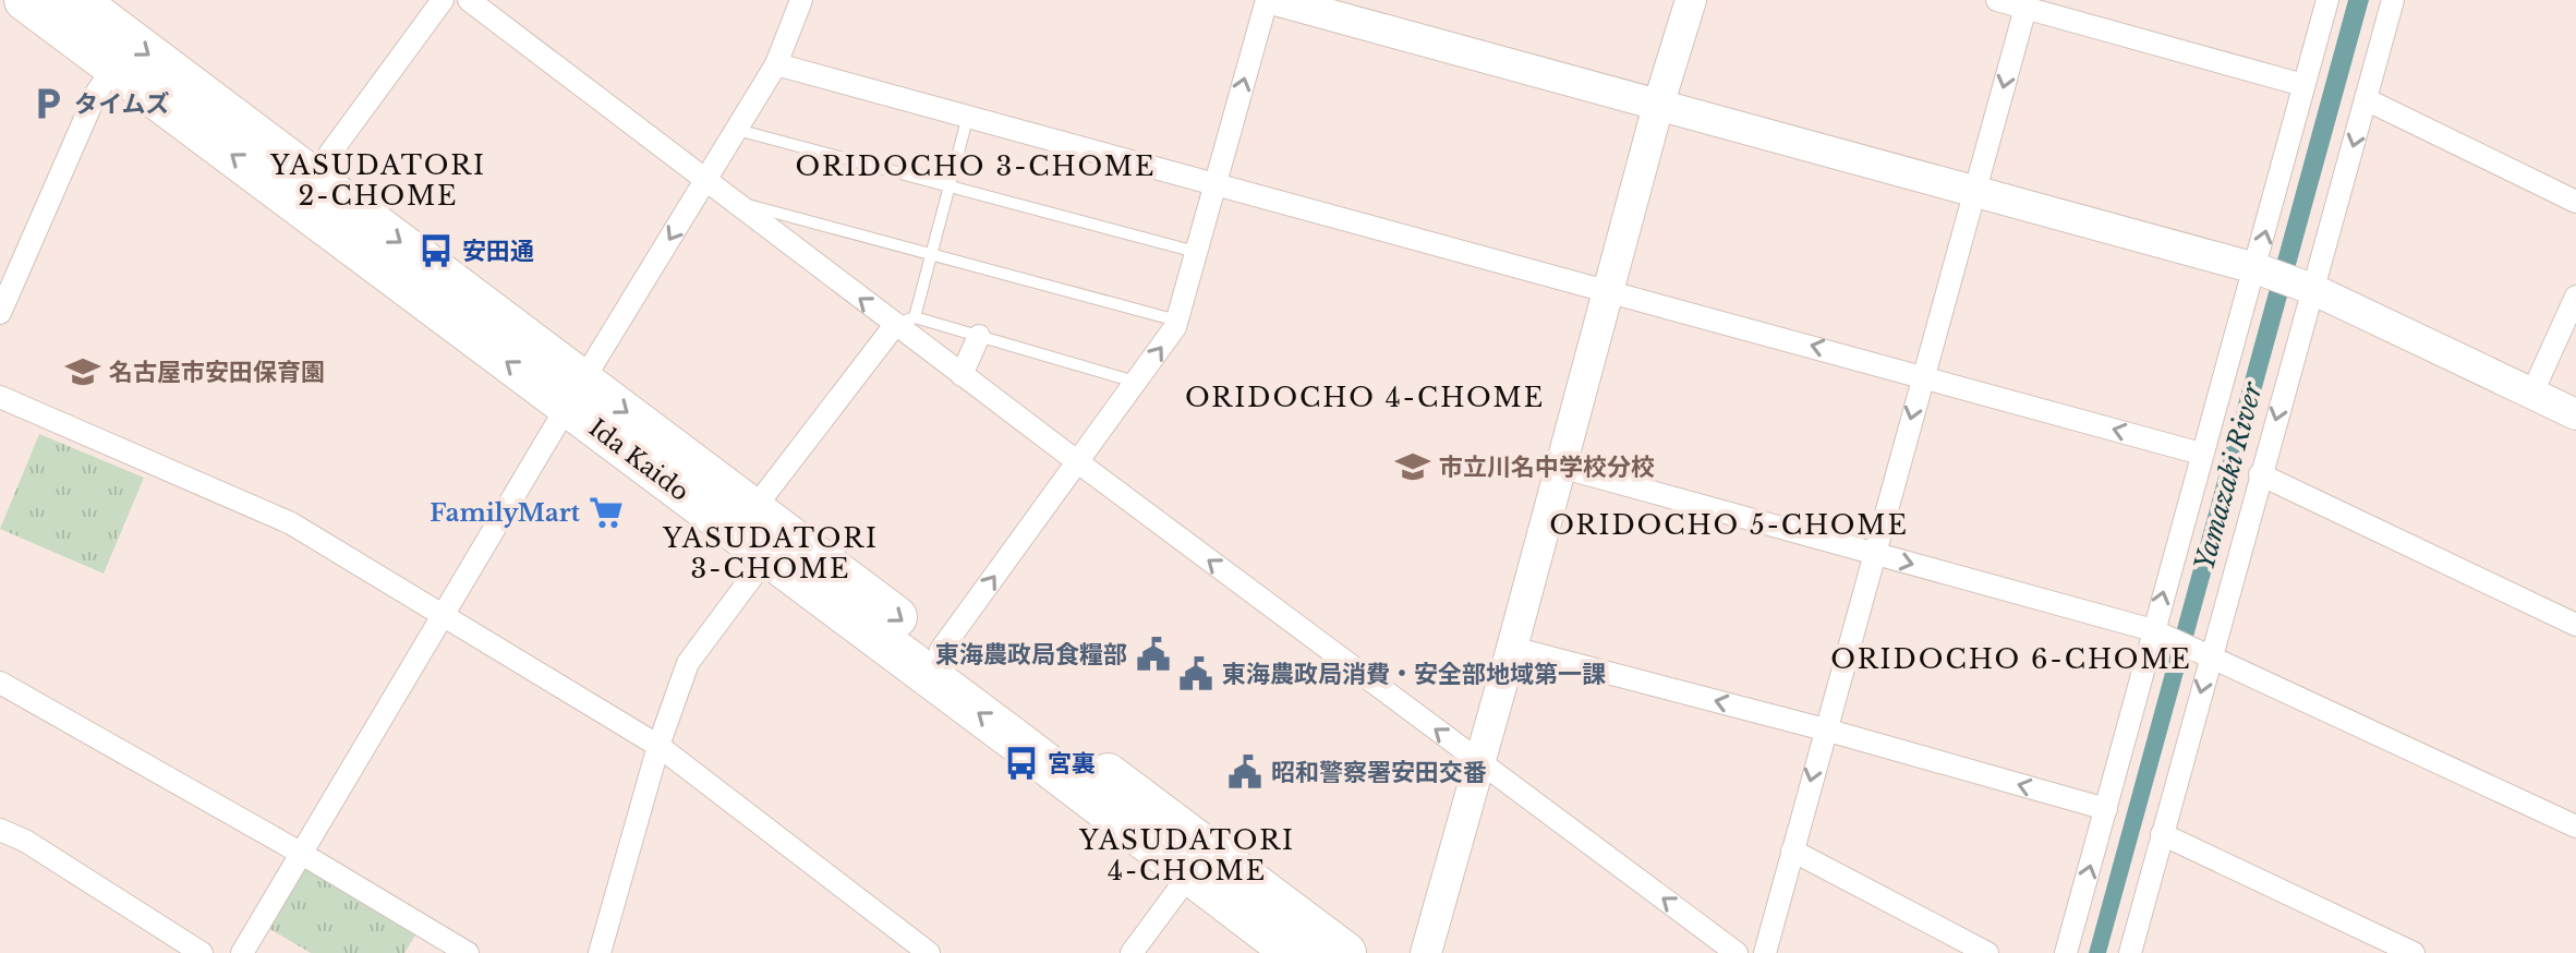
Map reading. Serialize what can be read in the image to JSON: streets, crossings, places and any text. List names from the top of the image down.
{
  "streets": {
    "highway": ["Ida Kaido"]
  },
  "districts": [
    "YASUDATORI 2-CHOME",
    "ORIDOCHO 3-CHOME",
    "ORIDOCHO 4-CHOME",
    "ORIDOCHO 5-CHOME",
    "YASUDATORI 3-CHOME",
    "ORIDOCHO 6-CHOME",
    "YASUDATORI 4-CHOME"
  ],
  "water": ["Yamazaki River"],
  "places": {
    "parking": ["タイムズ"],
    "bus stop": ["安田通", "宮裏"],
    "school or university": ["名古屋市安田保育園", "市立川名中学校分校"],
    "supermarket": ["FamilyMart"],
    "public building": ["東海農政局食糧部", "東海農政局消費・安全部地域第一課", "昭和警察署安田交番"]
  }
}
